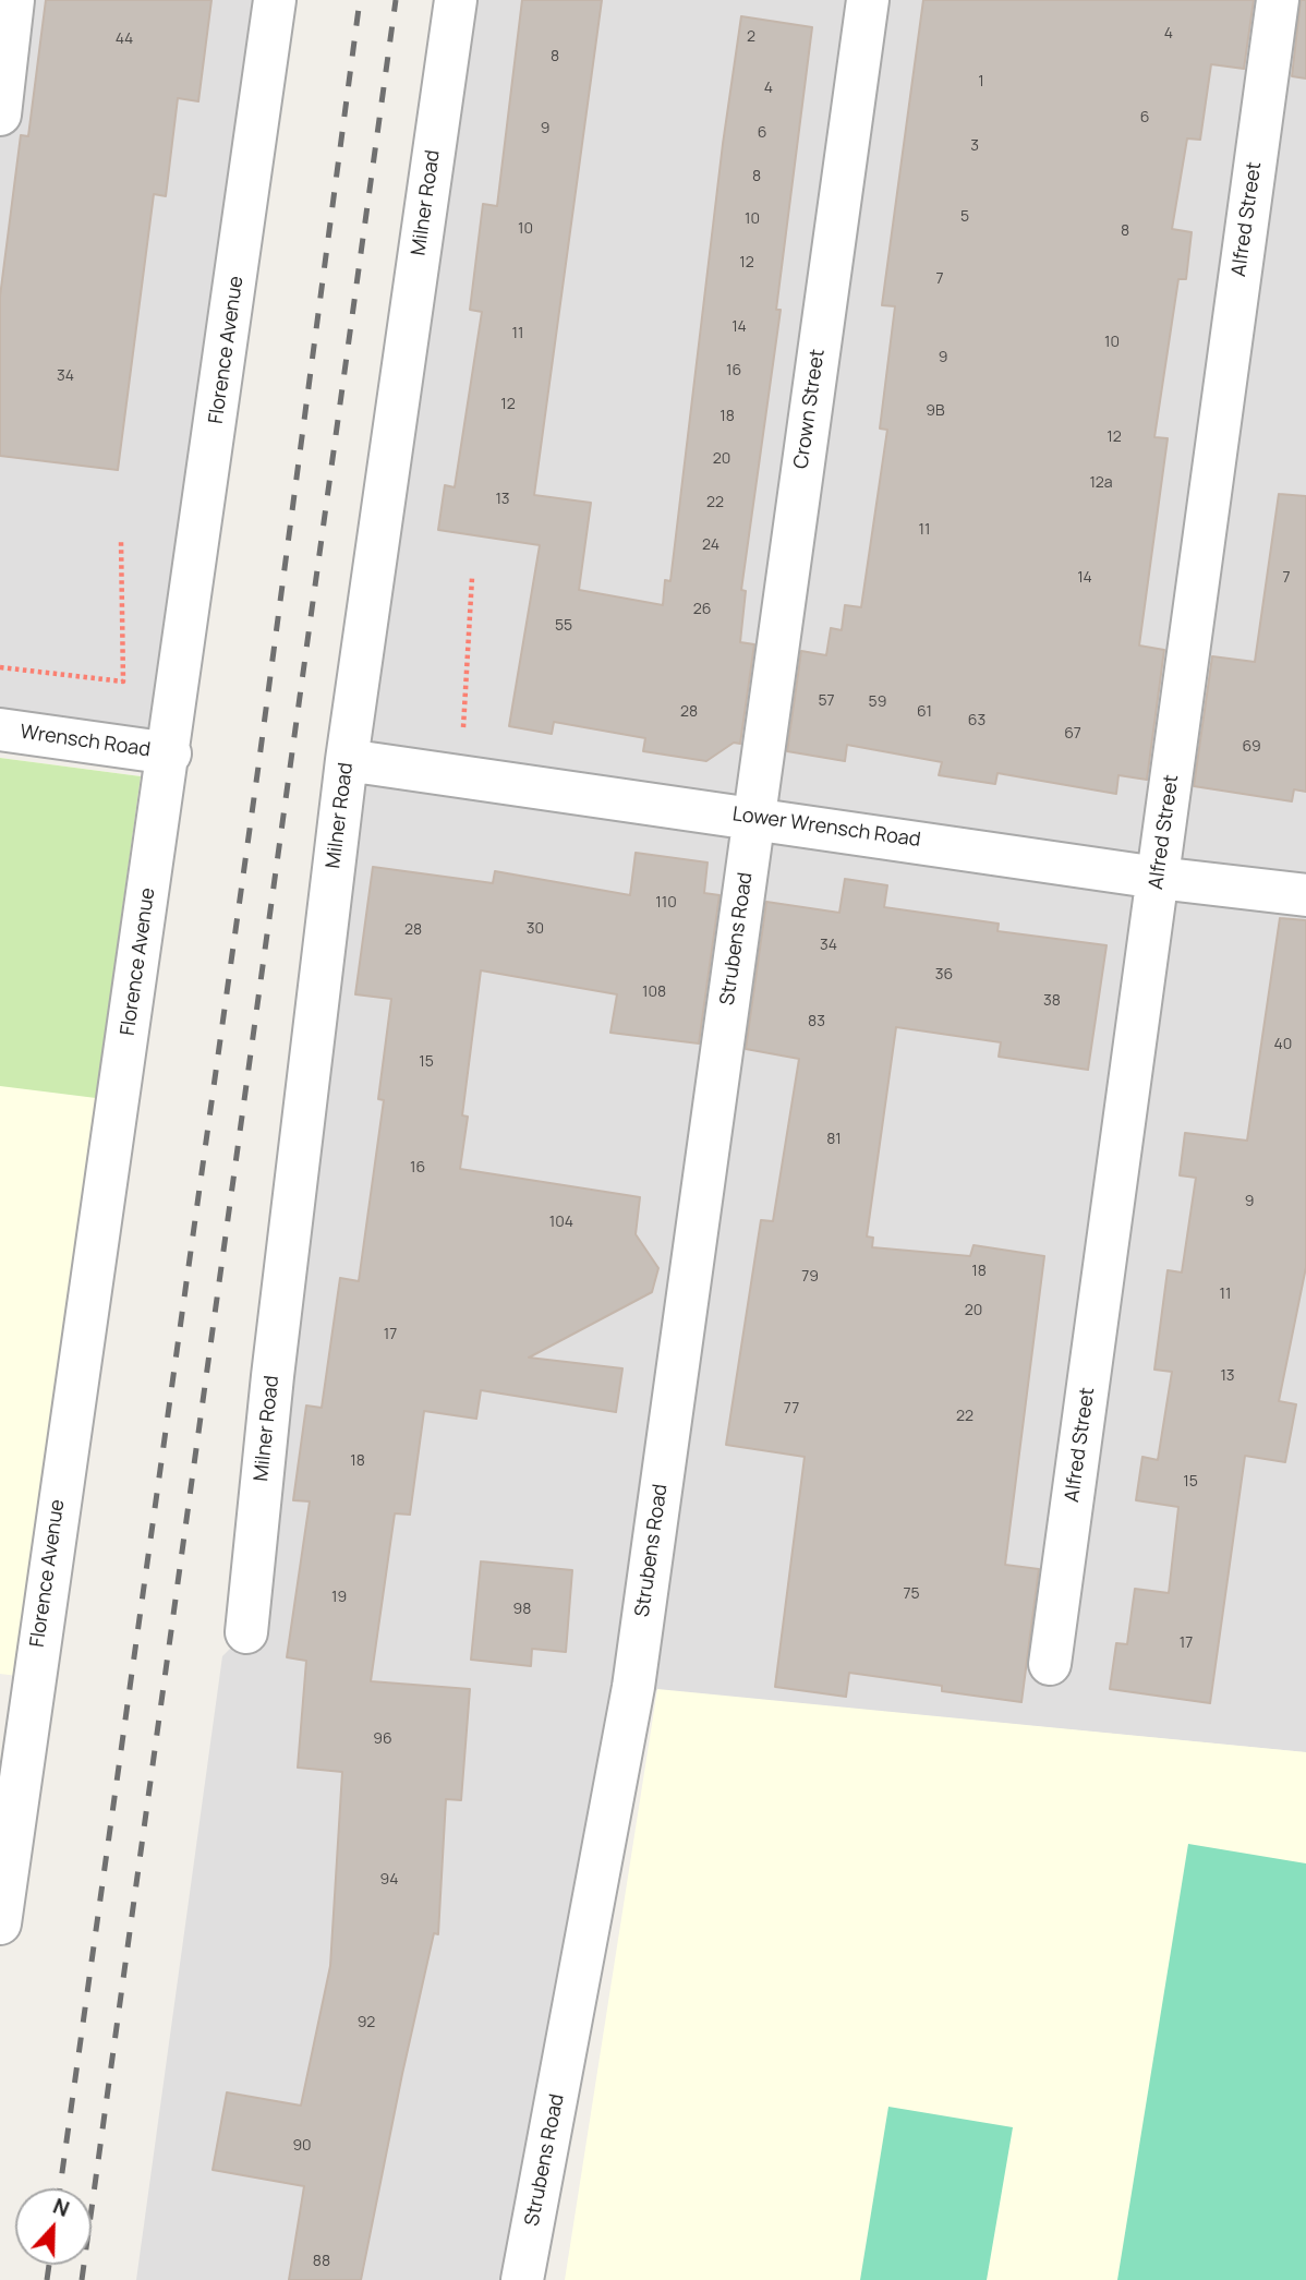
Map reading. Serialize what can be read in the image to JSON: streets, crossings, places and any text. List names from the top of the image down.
{
  "streets": {
    "street": [
      "Milner Road",
      "Alfred Street",
      "Florence Avenue",
      "Crown Street",
      "Wrensch Road",
      "Lower Wrensch Road",
      "Strubens Road"
    ]
  },
  "crossings": [
    ["Milner Road", "Lower Wrensch Road"],
    ["Alfred Street", "Lower Wrensch Road"],
    ["Florence Avenue", "Wrensch Road"],
    ["Crown Street", "Lower Wrensch Road"],
    ["Crown Street", "Strubens Road"],
    ["Lower Wrensch Road", "Strubens Road"]
  ],
  "house_numbers": [
    "4",
    "2",
    "44",
    "8",
    "1",
    "4",
    "6",
    "9",
    "6",
    "3",
    "8",
    "5",
    "10",
    "10",
    "8",
    "12",
    "7",
    "14",
    "11",
    "10",
    "9",
    "16",
    "34",
    "12",
    "9B",
    "18",
    "12",
    "20",
    "12a",
    "13",
    "22",
    "11",
    "24",
    "14",
    "7",
    "26",
    "55",
    "57",
    "59",
    "28",
    "61",
    "63",
    "67",
    "69",
    "110",
    "30",
    "28",
    "34",
    "36",
    "108",
    "38",
    "83",
    "40",
    "15",
    "81",
    "16",
    "9",
    "104",
    "18",
    "79",
    "11",
    "20",
    "17",
    "13",
    "77",
    "22",
    "18",
    "15",
    "75",
    "19",
    "98",
    "17",
    "96",
    "94",
    "92",
    "90",
    "88"
  ],
  "north": "top"
}
